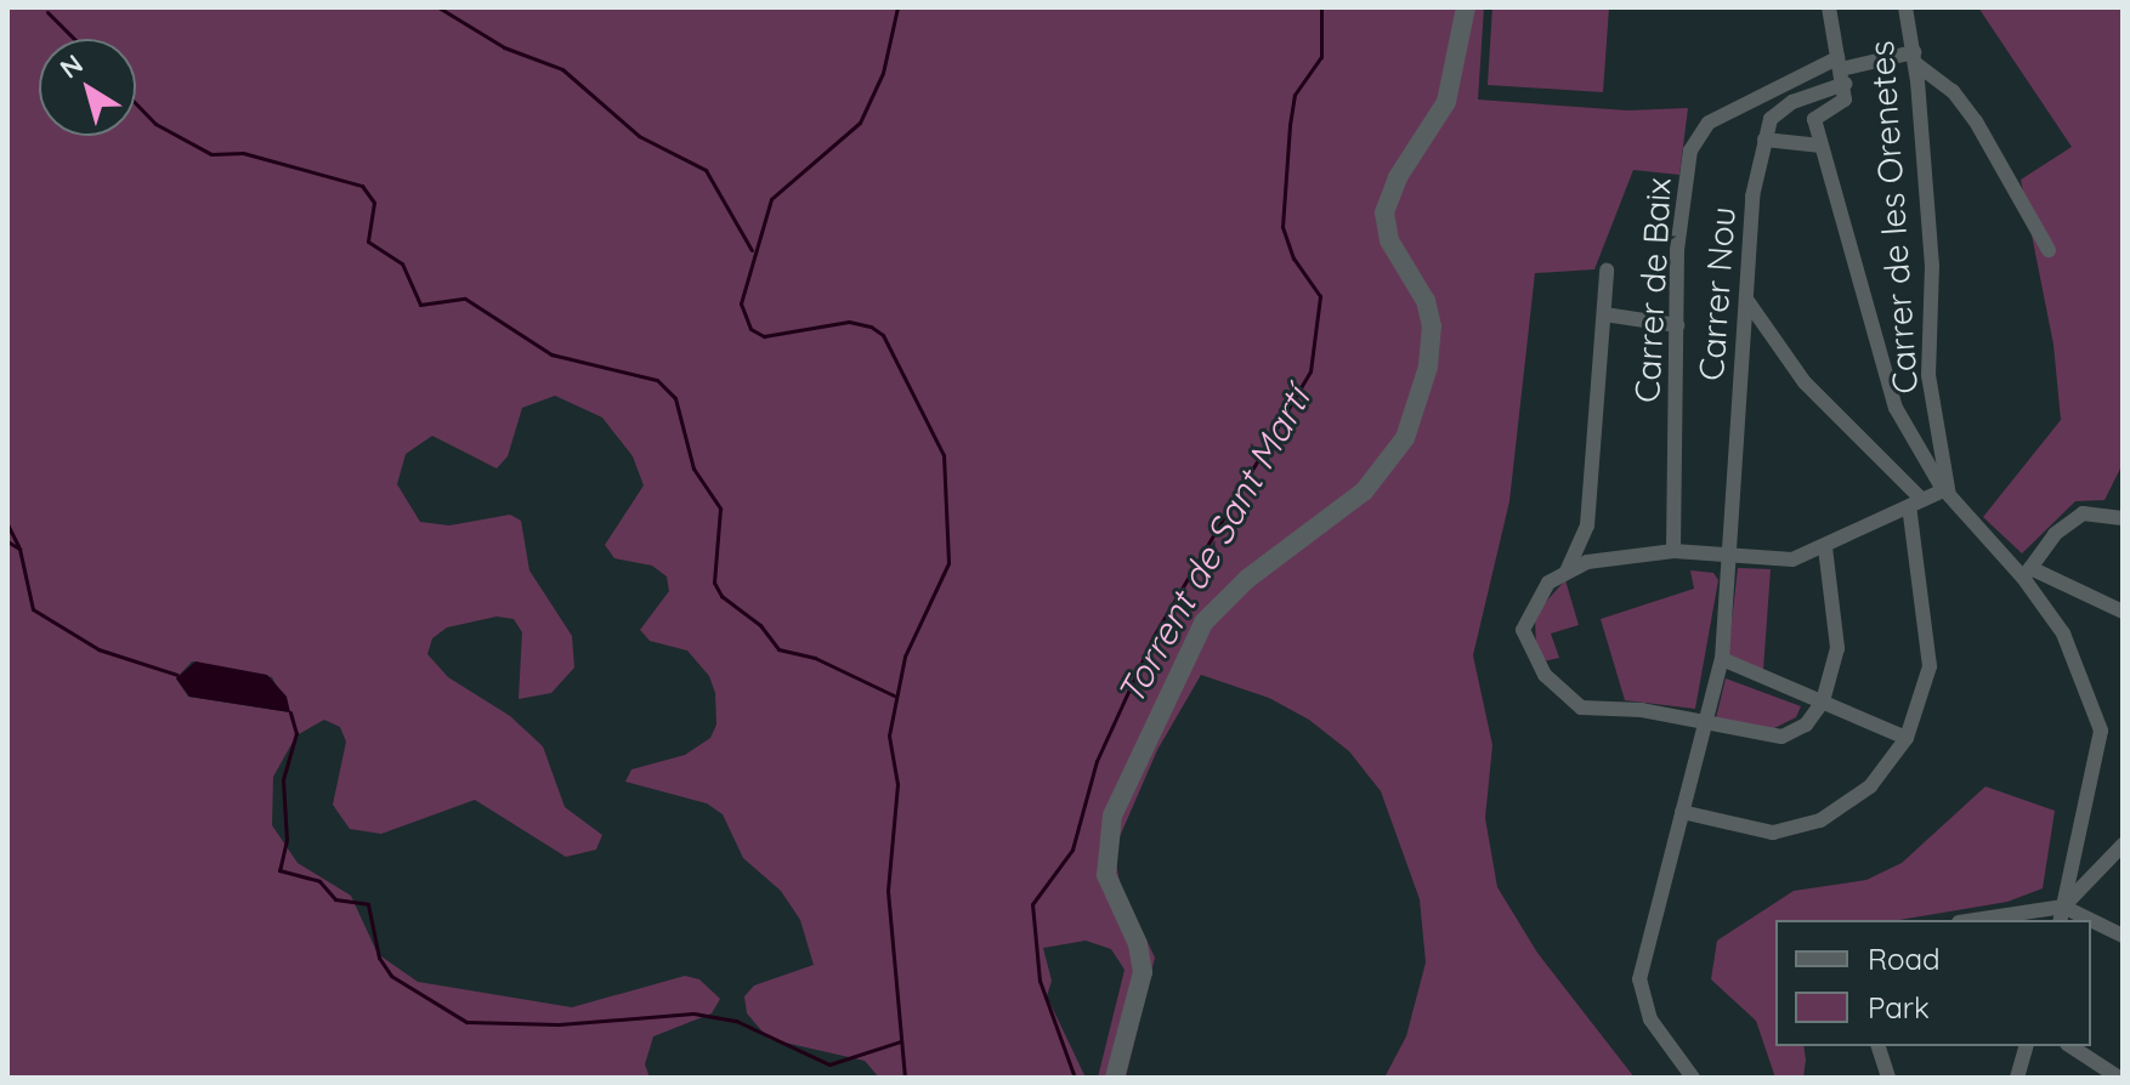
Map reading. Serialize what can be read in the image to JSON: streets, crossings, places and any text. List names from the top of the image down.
{
  "streets": {
    "street": ["Carrer de les Orenetes", "Carrer de Baix", "Carrer Nou"]
  },
  "crossings": [
    ["Carrer de Baix", "Carrer Nou"]
  ],
  "water": ["Torrent de Sant Martí"],
  "legend": ["Road", "Park"],
  "north": "top left"
}
